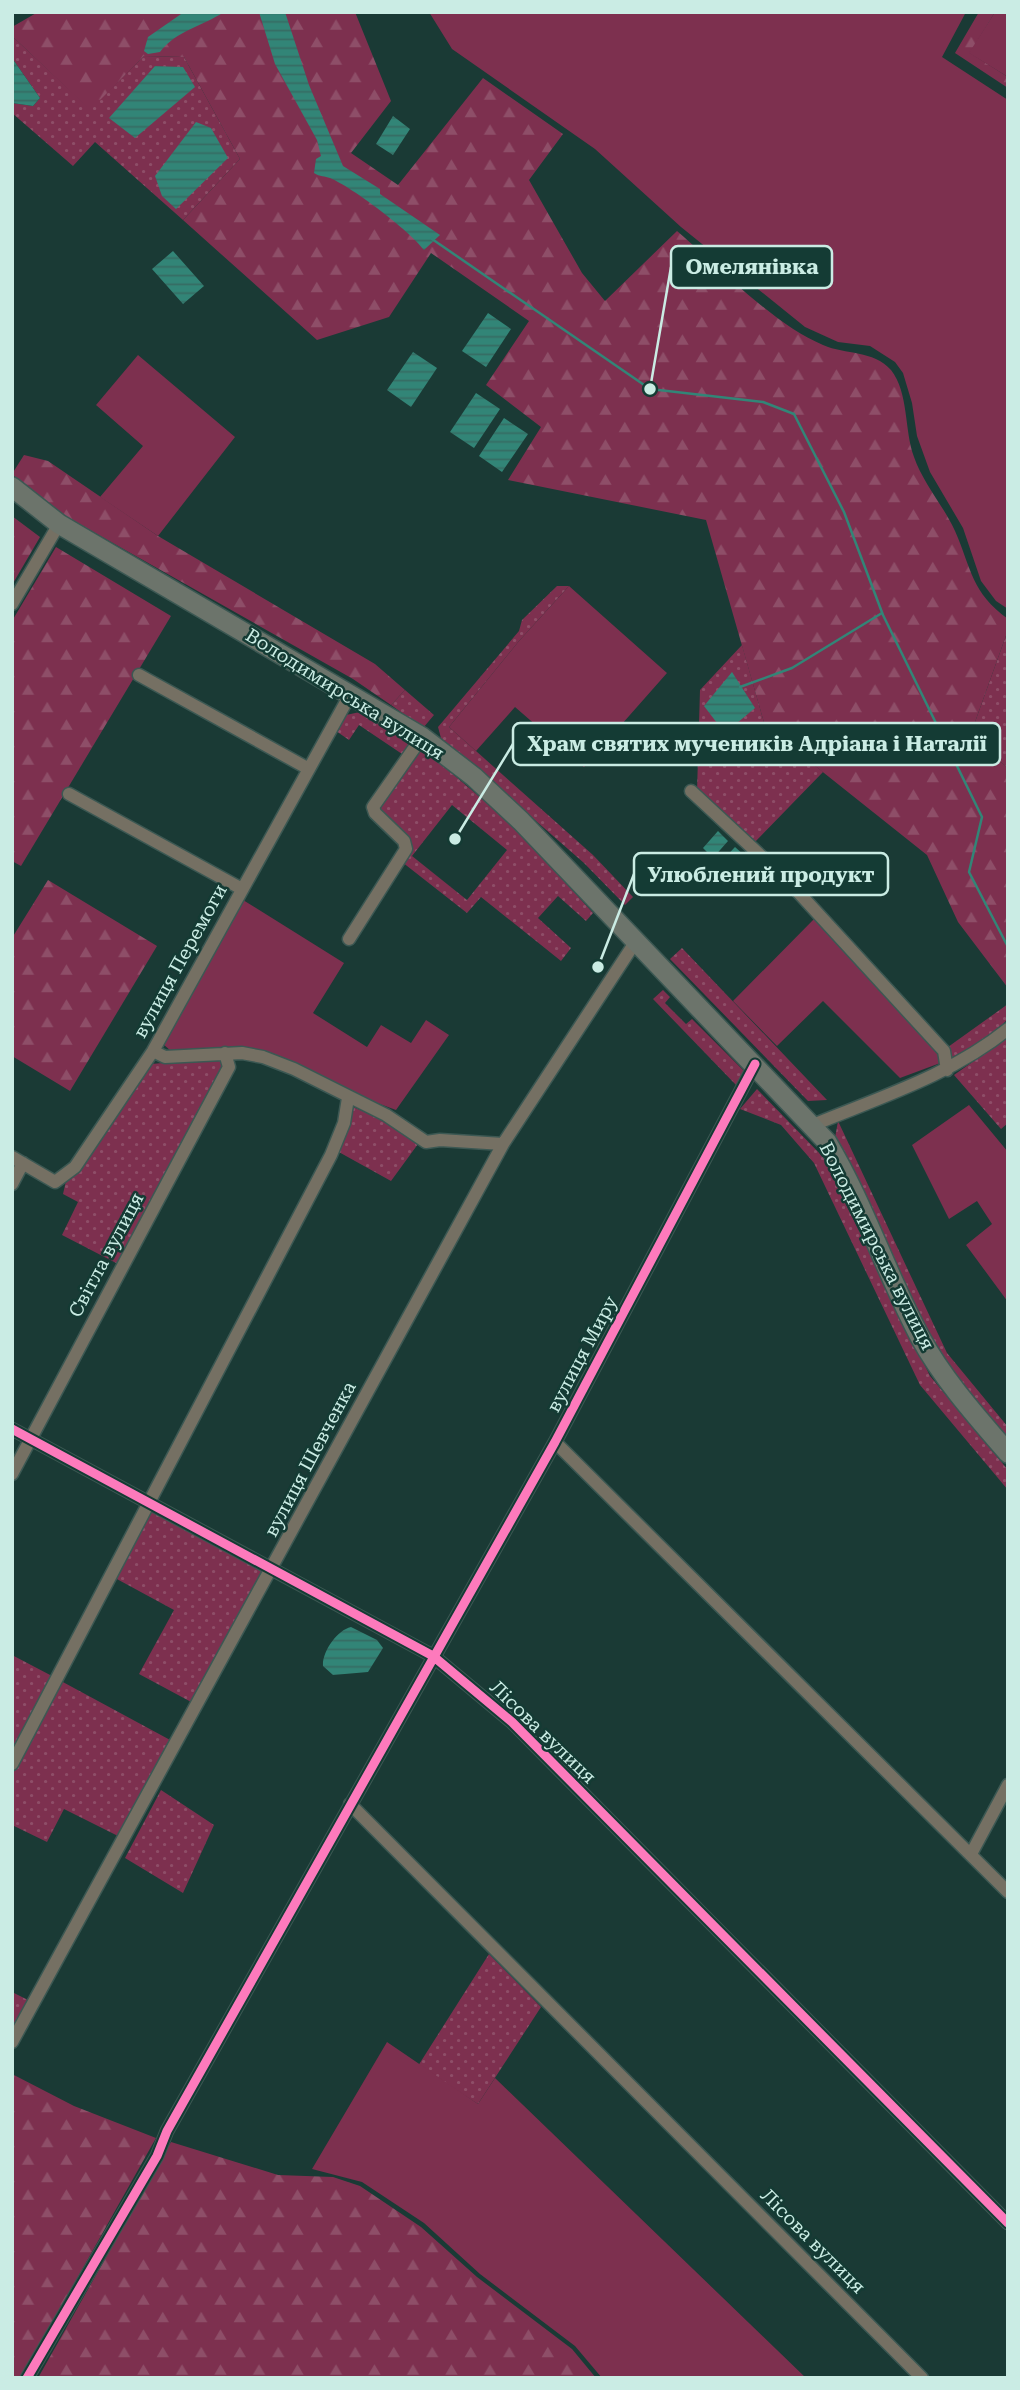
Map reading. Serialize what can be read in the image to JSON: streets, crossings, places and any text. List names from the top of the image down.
{
  "streets": {
    "main road": ["Володимирська вулиця"],
    "street": [
      "вулиця Перемоги",
      "Світла вулиця",
      "вулиця Миру",
      "вулиця Шевченка",
      "Лісова вулиця"
    ]
  },
  "crossings": [
    ["Володимирська вулиця", "вулиця Перемоги"],
    ["Володимирська вулиця", "вулиця Миру"],
    ["Володимирська вулиця", "вулиця Шевченка"],
    ["Світла вулиця", "Лісова вулиця"],
    ["вулиця Миру", "Лісова вулиця"],
    ["вулиця Шевченка", "Лісова вулиця"]
  ],
  "places": ["Омелянівка", "Храм святих мучеників Адріана і Наталії", "Улюблений продукт"]
}
